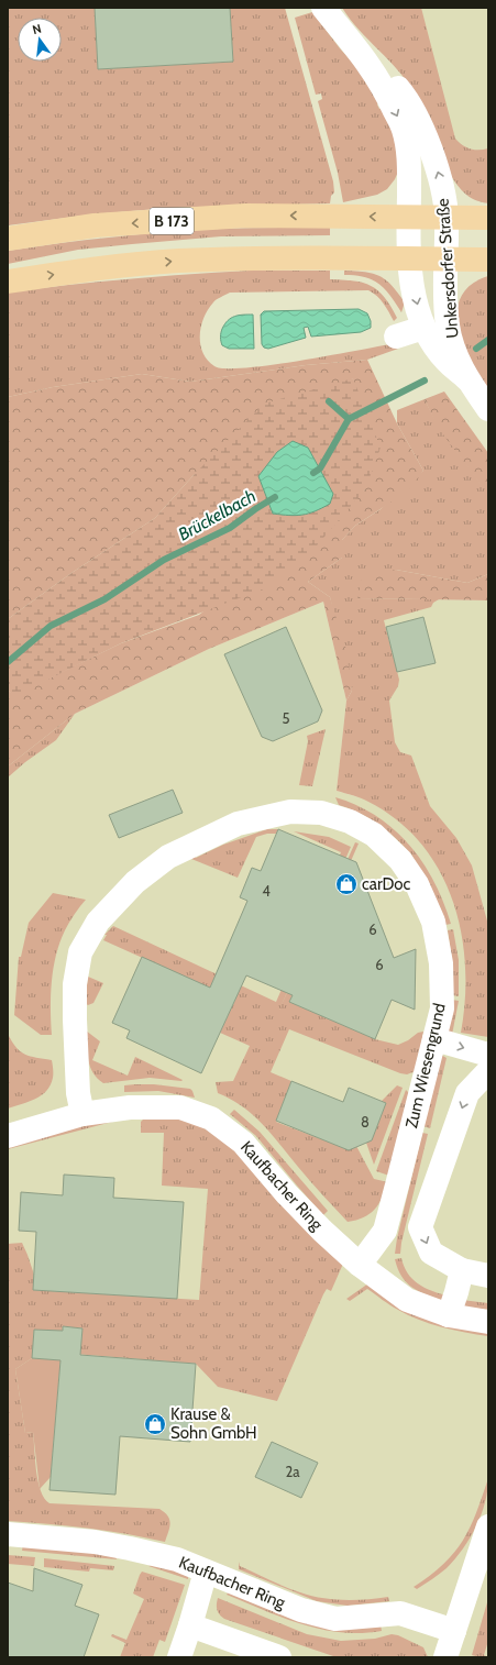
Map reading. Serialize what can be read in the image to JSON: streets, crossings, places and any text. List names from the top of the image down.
{
  "streets": {
    "main road": ["B 173"],
    "street": ["Unkersdorfer Straße", "Zum Wiesengrund", "Kaufbacher Ring"]
  },
  "crossings": [
    ["B 173", "Unkersdorfer Straße"],
    ["Zum Wiesengrund", "Kaufbacher Ring"]
  ],
  "water": ["Brückelbach"],
  "places": {
    "shop": ["carDoc", "Krause & Sohn GmbH"]
  },
  "house_numbers": [
    "5",
    "4",
    "6",
    "6",
    "8",
    "2a"
  ],
  "north": "top"
}
